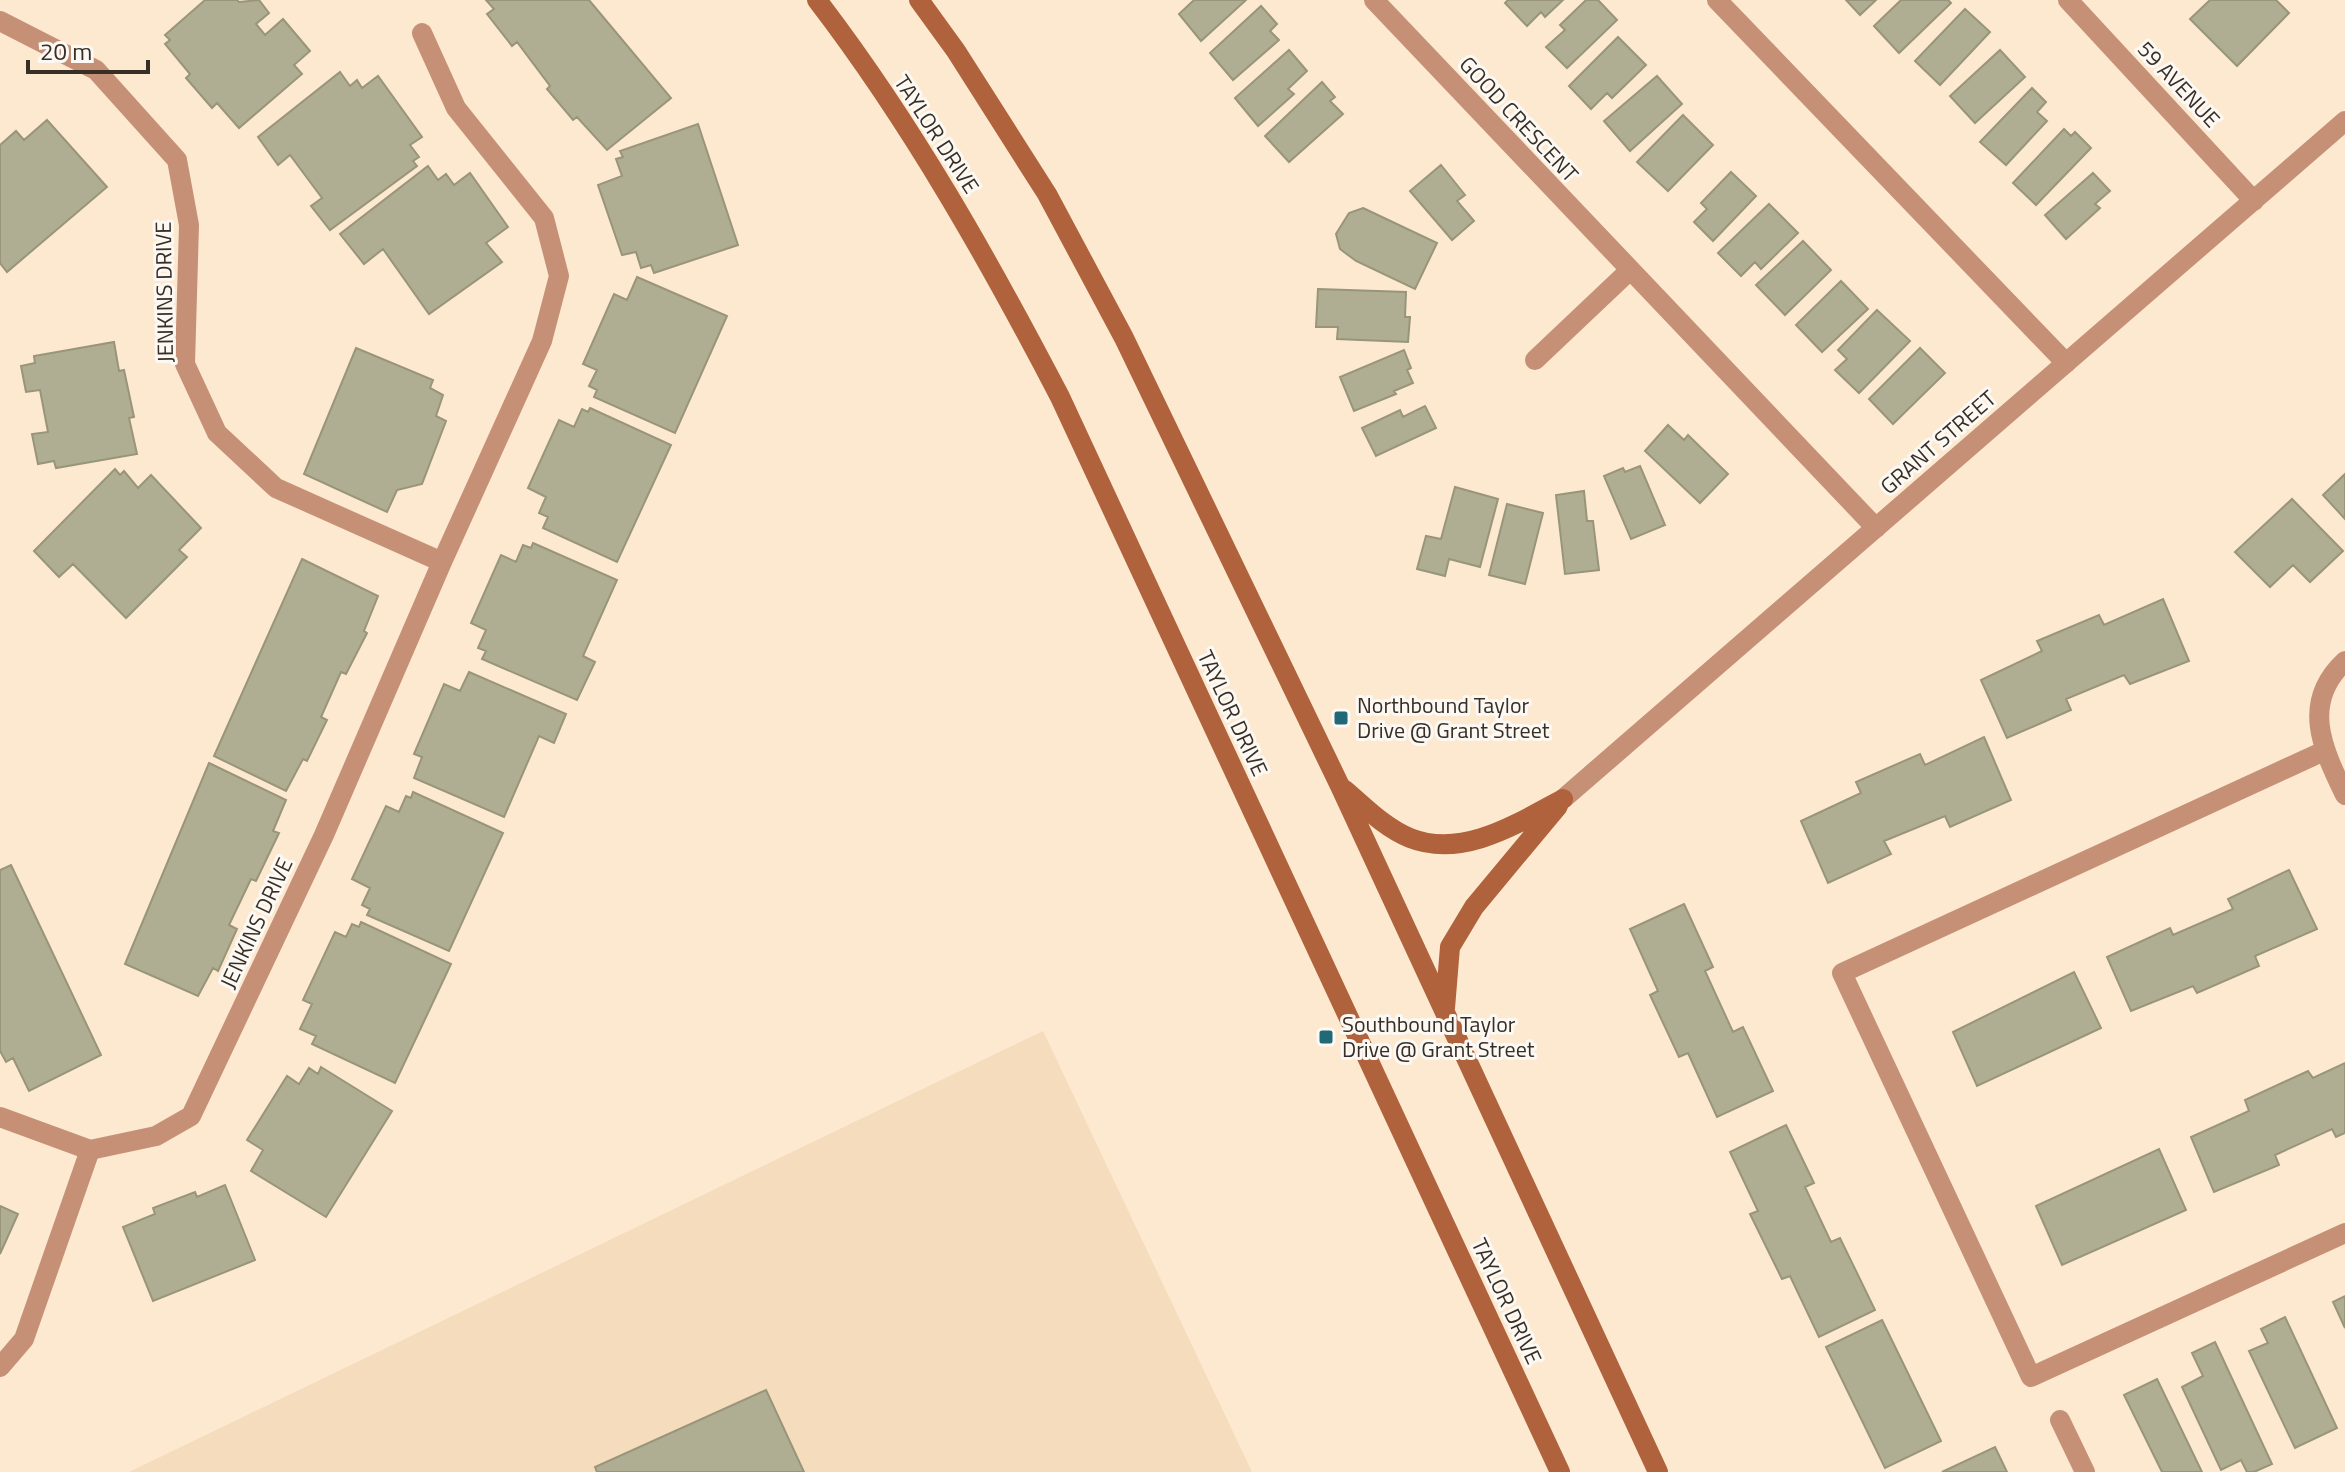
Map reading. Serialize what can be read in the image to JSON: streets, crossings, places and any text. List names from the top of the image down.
{
  "streets": {
    "main road": ["TAYLOR DRIVE"],
    "street": [
      "59 AVENUE",
      "GOOD CRESCENT",
      "JENKINS DRIVE",
      "GRANT STREET"
    ]
  },
  "crossings": [
    ["59 AVENUE", "GRANT STREET"],
    ["GOOD CRESCENT", "GRANT STREET"]
  ],
  "places": {
    "transit": ["Northbound Taylor Drive @ Grant Street", "Southbound Taylor Drive @ Grant Street"]
  },
  "scale_bar": "20 m"
}
